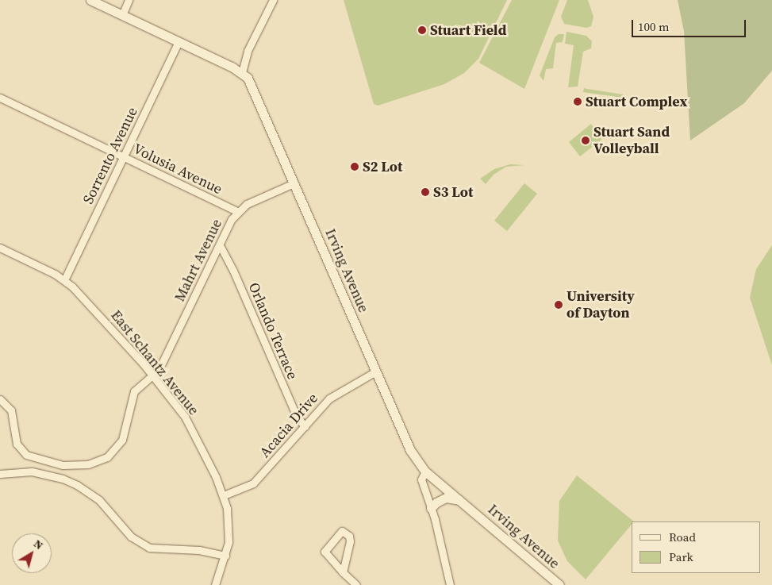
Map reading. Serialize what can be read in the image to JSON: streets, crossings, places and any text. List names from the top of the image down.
{
  "streets": {
    "street": [
      "Sorrento Avenue",
      "Volusia Avenue",
      "Mahrt Avenue",
      "Irving Avenue",
      "Orlando Terrace",
      "East Schantz Avenue",
      "Acacia Drive"
    ]
  },
  "crossings": [
    ["Sorrento Avenue", "Volusia Avenue"],
    ["Sorrento Avenue", "East Schantz Avenue"],
    ["Volusia Avenue", "Mahrt Avenue"],
    ["Mahrt Avenue", "Irving Avenue"],
    ["Mahrt Avenue", "Orlando Terrace"],
    ["Mahrt Avenue", "East Schantz Avenue"],
    ["Irving Avenue", "Acacia Drive"],
    ["Orlando Terrace", "Acacia Drive"],
    ["East Schantz Avenue", "Acacia Drive"]
  ],
  "places": [
    "Stuart Field",
    "Stuart Complex",
    "Stuart Sand Volleyball",
    "S2 Lot",
    "S3 Lot",
    "University of Dayton"
  ],
  "legend": ["Road", "Park"],
  "scale_bar": "100 m",
  "north": "top right"
}
